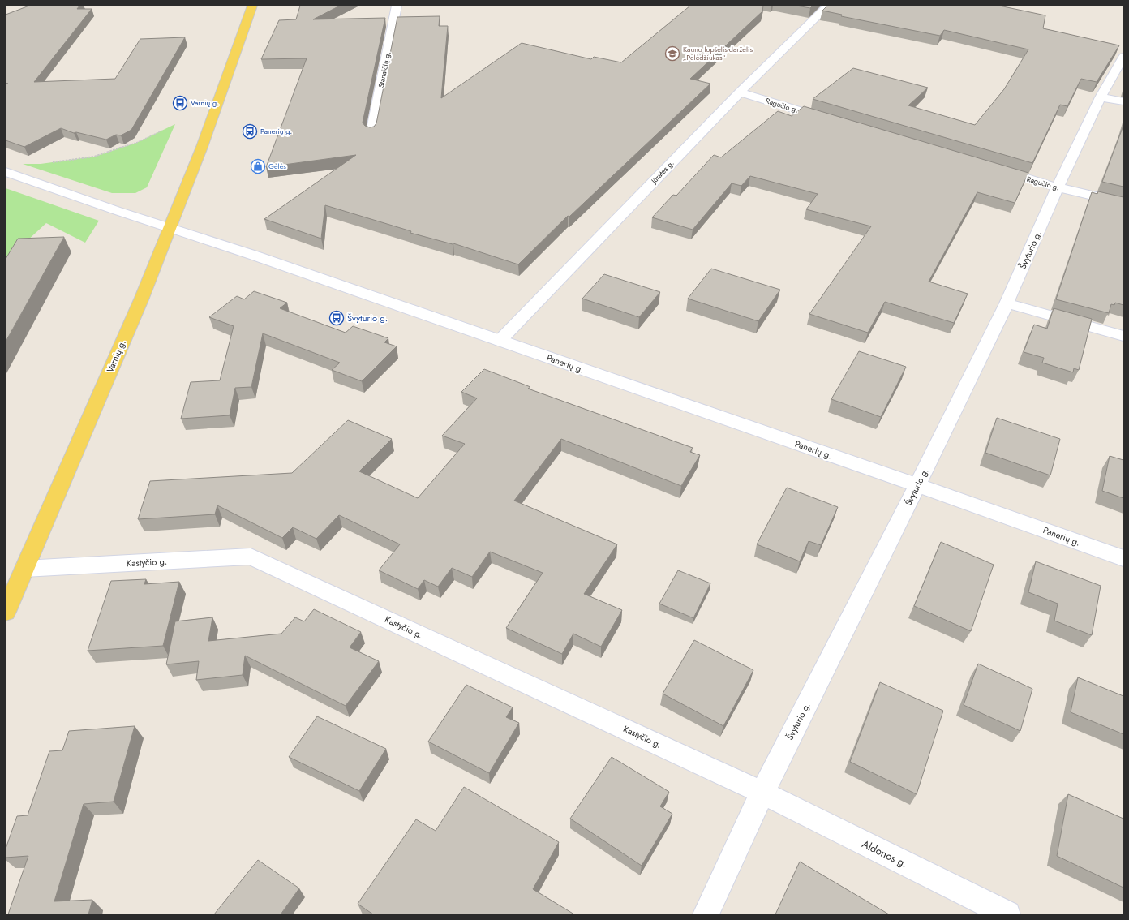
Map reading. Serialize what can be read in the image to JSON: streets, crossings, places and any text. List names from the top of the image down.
{
  "streets": {
    "main road": ["Varnių g."],
    "street": [
      "Stanaičių g.",
      "Ragučio g.",
      "Jūratės g.",
      "Švyturio g.",
      "Panerių g.",
      "Kastyčio g.",
      "Aldonos g."
    ]
  },
  "crossings": [
    ["Ragučio g.", "Jūratės g."],
    ["Ragučio g.", "Švyturio g."],
    ["Jūratės g.", "Panerių g."],
    ["Švyturio g.", "Panerių g."],
    ["Švyturio g.", "Kastyčio g."],
    ["Švyturio g.", "Aldonos g."],
    ["Varnių g.", "Panerių g."],
    ["Varnių g.", "Kastyčio g."],
    ["Kastyčio g.", "Aldonos g."]
  ],
  "places": {
    "school or university": ["Kauno lopšelis-darželis „Pelėdžiukas“"],
    "bus stop": ["Varnių g.", "Panerių g.", "Švyturio g."],
    "shop": ["Gėlės"]
  }
}
